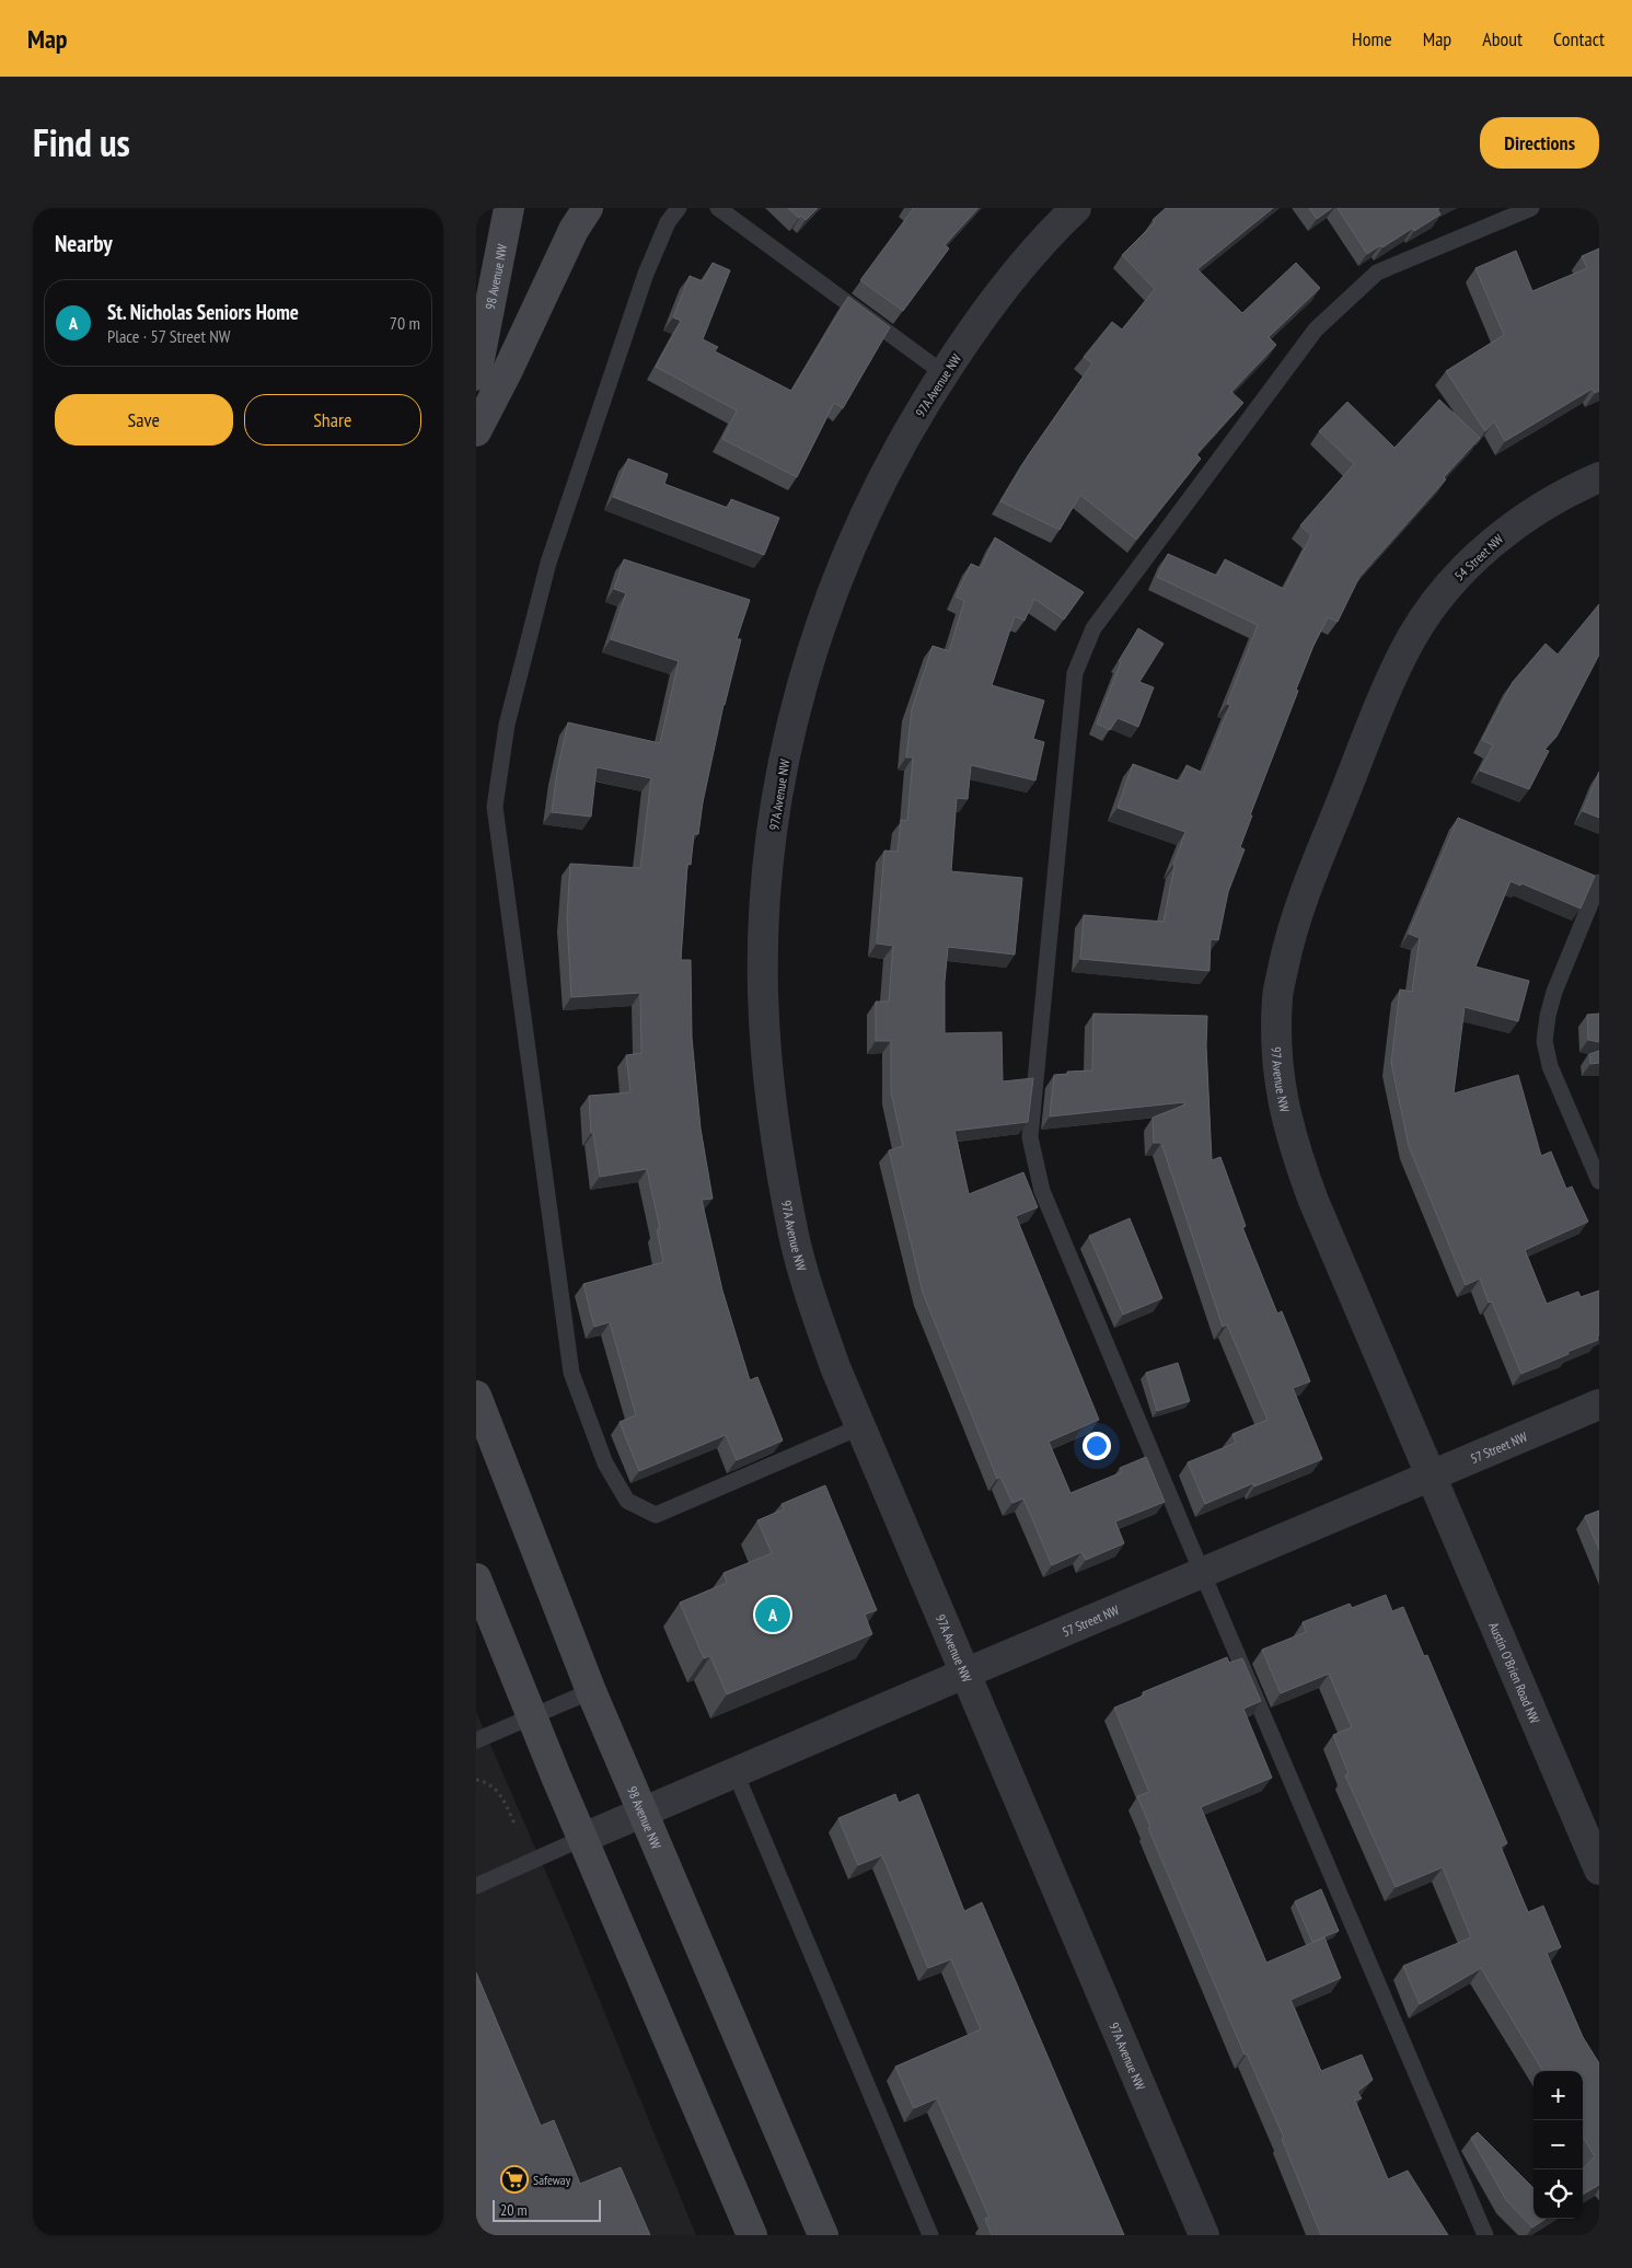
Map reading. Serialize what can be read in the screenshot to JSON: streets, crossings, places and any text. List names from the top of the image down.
{
  "streets": {
    "main road": ["98 Avenue NW"],
    "street": [
      "97A Avenue NW",
      "54 Street NW",
      "97 Avenue NW",
      "57 Street NW",
      "Austin O'Brien Road NW"
    ]
  },
  "crossings": [
    ["98 Avenue NW", "57 Street NW"],
    ["97A Avenue NW", "57 Street NW"],
    ["54 Street NW", "97 Avenue NW"],
    ["97 Avenue NW", "57 Street NW"],
    ["97 Avenue NW", "Austin O'Brien Road NW"],
    ["57 Street NW", "Austin O'Brien Road NW"]
  ],
  "places": {
    "supermarket": ["Safeway"]
  },
  "scale_bar": "20 m",
  "page": {
    "header": "Map",
    "nav": [
      "Home",
      "Map",
      "About",
      "Contact"
    ],
    "title": "Find us",
    "buttons": [
      "Directions",
      ["Save", "Share"]
    ],
    "heading": "Nearby",
    "list": [
      {
        "mark": "A",
        "name": "St. Nicholas Seniors Home",
        "note": "Place · 57 Street NW",
        "value": "70 m"
      }
    ],
    "pins": "A",
    "map_buttons": ["+", "−"],
    "scale": "20 m"
  }
}
